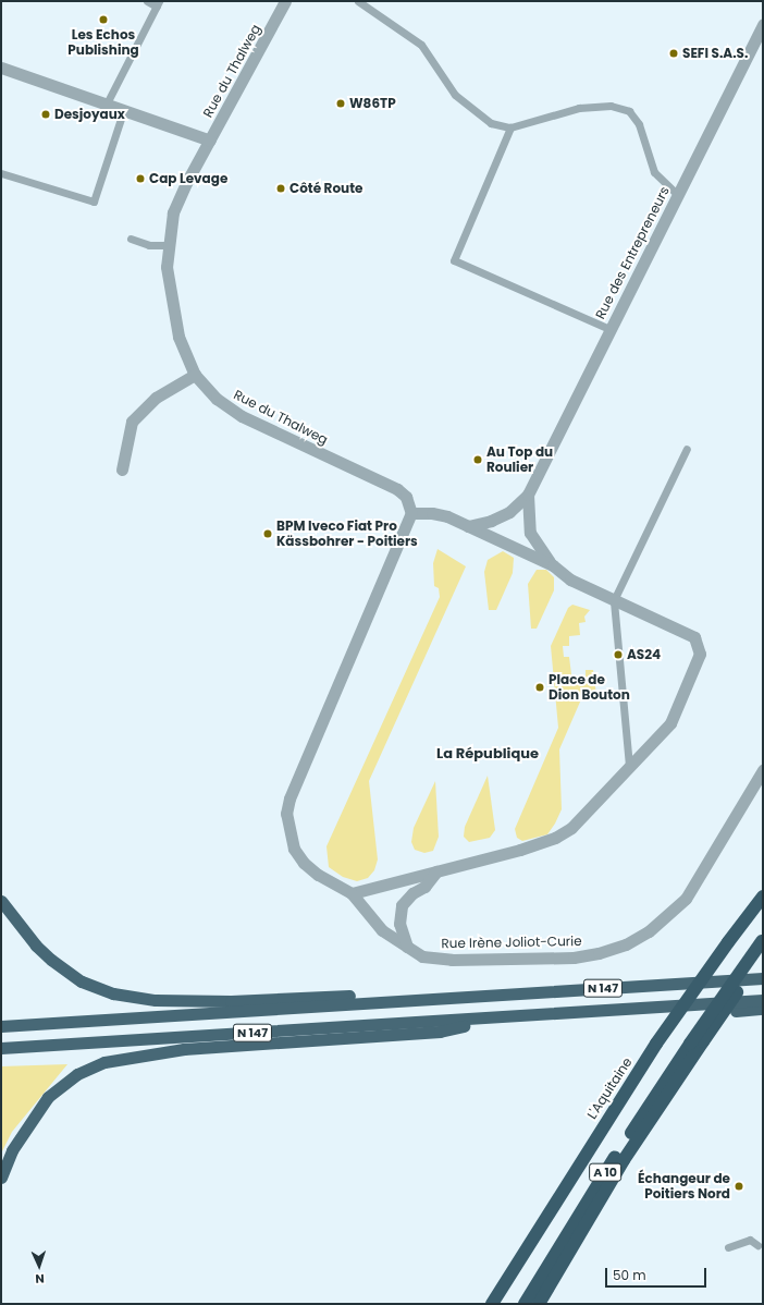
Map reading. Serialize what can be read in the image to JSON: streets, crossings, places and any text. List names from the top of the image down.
{
  "streets": {
    "highway": ["N 147", "L'Aquitaine", "A 10"],
    "street": ["Rue du Thalweg", "Rue des Entrepreneurs", "Rue Irène Joliot-Curie"]
  },
  "districts": ["La République"],
  "places": [
    "Les Echos Publishing",
    "SEFI S.A.S.",
    "W86TP",
    "Desjoyaux",
    "Cap Levage",
    "Côté Route",
    "Au Top du Roulier",
    "BPM Iveco Fiat Pro Kässbohrer - Poitiers",
    "AS24",
    "Place de Dion Bouton",
    "Échangeur de Poitiers Nord"
  ],
  "scale_bar": "50 m",
  "north": "bottom"
}
